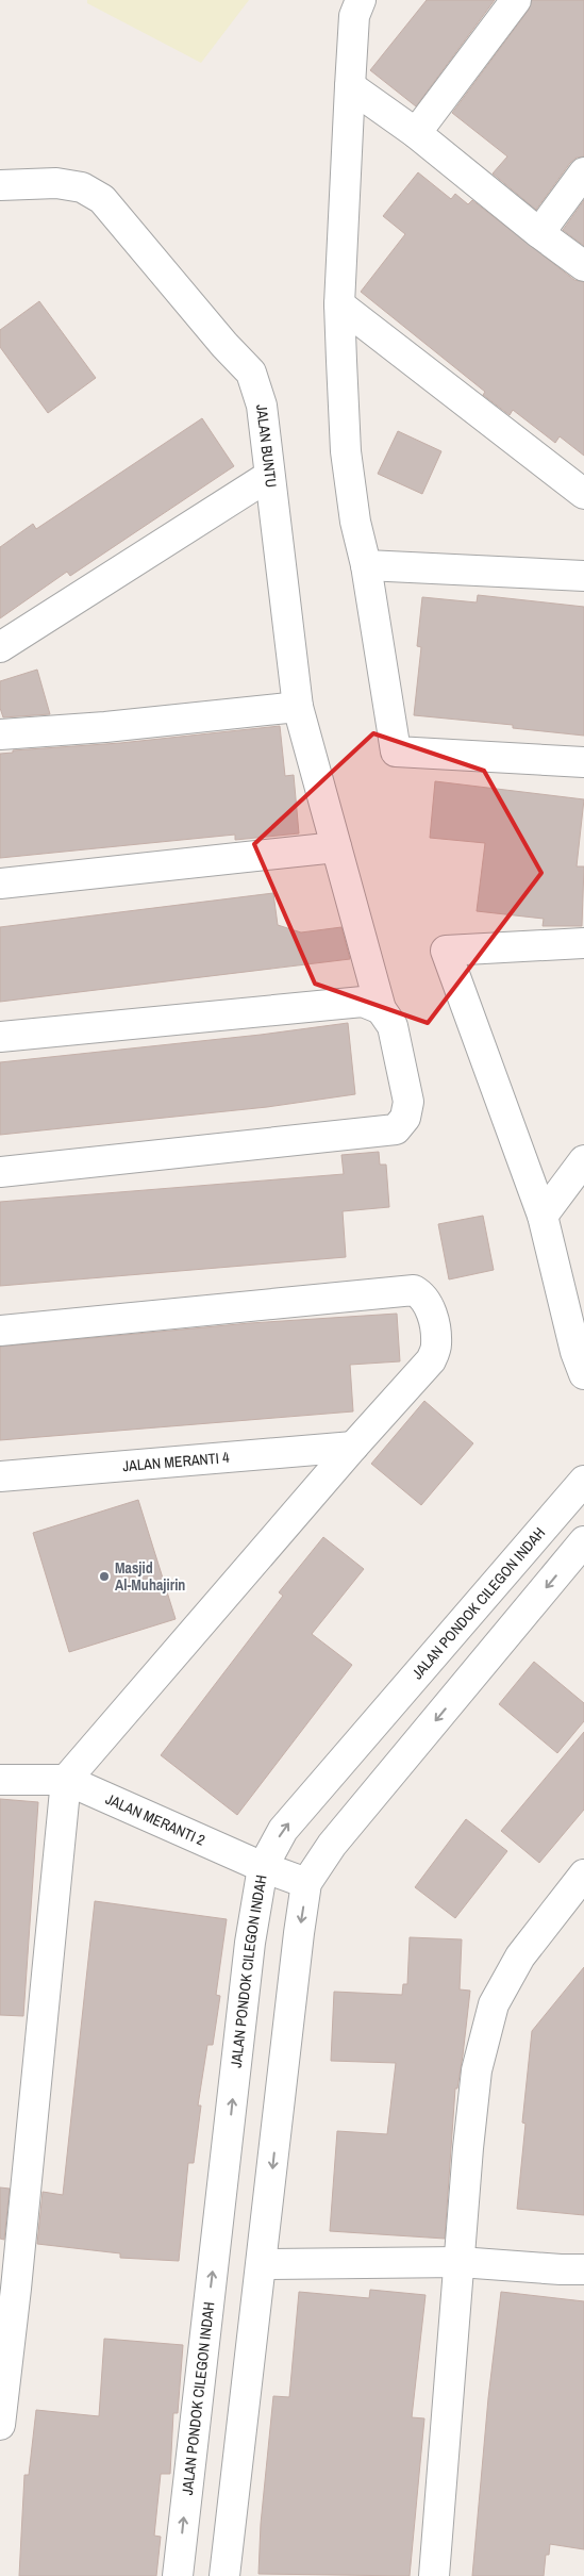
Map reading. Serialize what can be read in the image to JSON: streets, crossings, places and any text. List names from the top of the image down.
{
  "streets": {
    "street": [
      "JALAN BUNTU",
      "JALAN MERANTI 4",
      "JALAN PONDOK CILEGON INDAH",
      "JALAN MERANTI 2"
    ]
  },
  "crossings": [
    ["JALAN PONDOK CILEGON INDAH", "JALAN MERANTI 2"]
  ],
  "places": ["Masjid Al-Muhajirin"]
}
